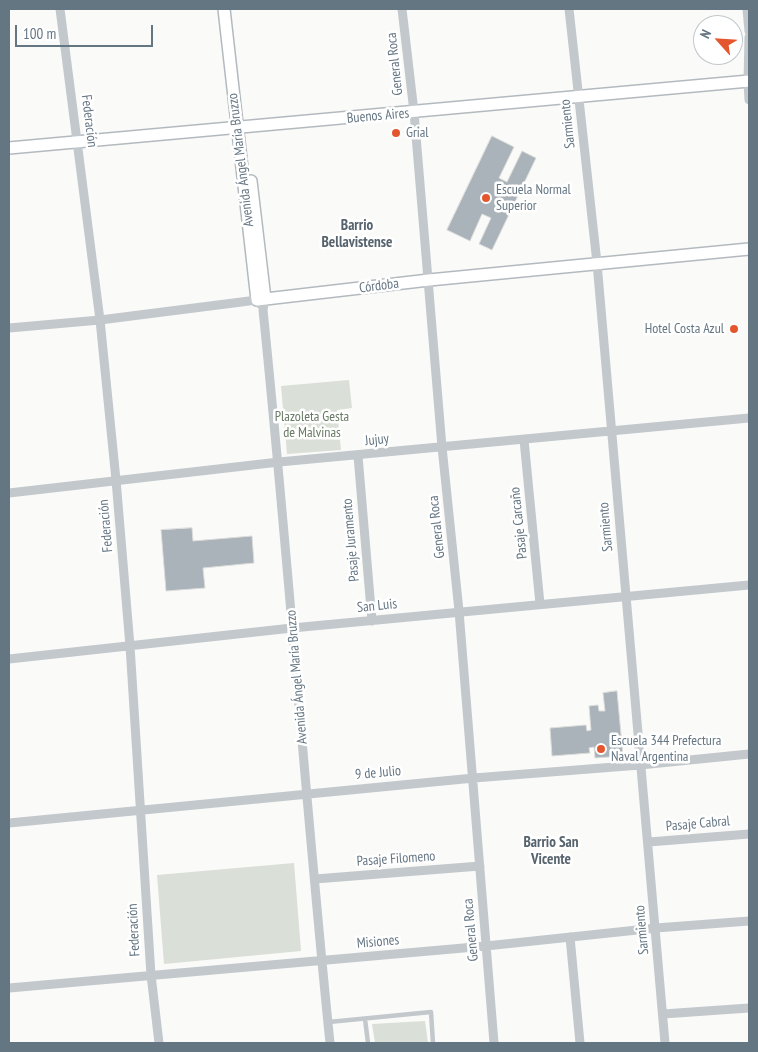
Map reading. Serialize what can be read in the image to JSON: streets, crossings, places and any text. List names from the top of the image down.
{
  "streets": {
    "street": [
      "General Roca",
      "Buenos Aires",
      "Federación",
      "Sarmiento",
      "Avenida Ángel María Bruzzo",
      "Córdoba",
      "Jujuy",
      "Pasaje Carcaño",
      "Pasaje Juramento",
      "San Luis",
      "9 de Julio",
      "Pasaje Cabral",
      "Pasaje Filomeno",
      "Misiones"
    ]
  },
  "crossings": [
    ["General Roca", "Buenos Aires"],
    ["General Roca", "Córdoba"],
    ["General Roca", "Jujuy"],
    ["General Roca", "San Luis"],
    ["General Roca", "9 de Julio"],
    ["General Roca", "Pasaje Filomeno"],
    ["General Roca", "Misiones"],
    ["Buenos Aires", "Federación"],
    ["Buenos Aires", "Sarmiento"],
    ["Buenos Aires", "Avenida Ángel María Bruzzo"],
    ["Federación", "Córdoba"],
    ["Federación", "Jujuy"],
    ["Federación", "San Luis"],
    ["Federación", "9 de Julio"],
    ["Federación", "Misiones"],
    ["Sarmiento", "Córdoba"],
    ["Sarmiento", "Jujuy"],
    ["Sarmiento", "San Luis"],
    ["Sarmiento", "9 de Julio"],
    ["Sarmiento", "Pasaje Cabral"],
    ["Sarmiento", "Misiones"],
    ["Avenida Ángel María Bruzzo", "Córdoba"],
    ["Avenida Ángel María Bruzzo", "Jujuy"],
    ["Avenida Ángel María Bruzzo", "San Luis"],
    ["Avenida Ángel María Bruzzo", "9 de Julio"],
    ["Avenida Ángel María Bruzzo", "Pasaje Filomeno"],
    ["Avenida Ángel María Bruzzo", "Misiones"],
    ["Jujuy", "Pasaje Carcaño"],
    ["Jujuy", "Pasaje Juramento"],
    ["Pasaje Carcaño", "San Luis"],
    ["Pasaje Juramento", "San Luis"]
  ],
  "districts": ["Barrio Bellavistense", "Barrio San Vicente"],
  "parks": ["Plazoleta Gesta de Malvinas"],
  "places": [
    "Grial",
    "Escuela Normal Superior",
    "Hotel Costa Azul",
    "Escuela 344 Prefectura Naval Argentina"
  ],
  "scale_bar": "100 m",
  "north": "top left"
}
